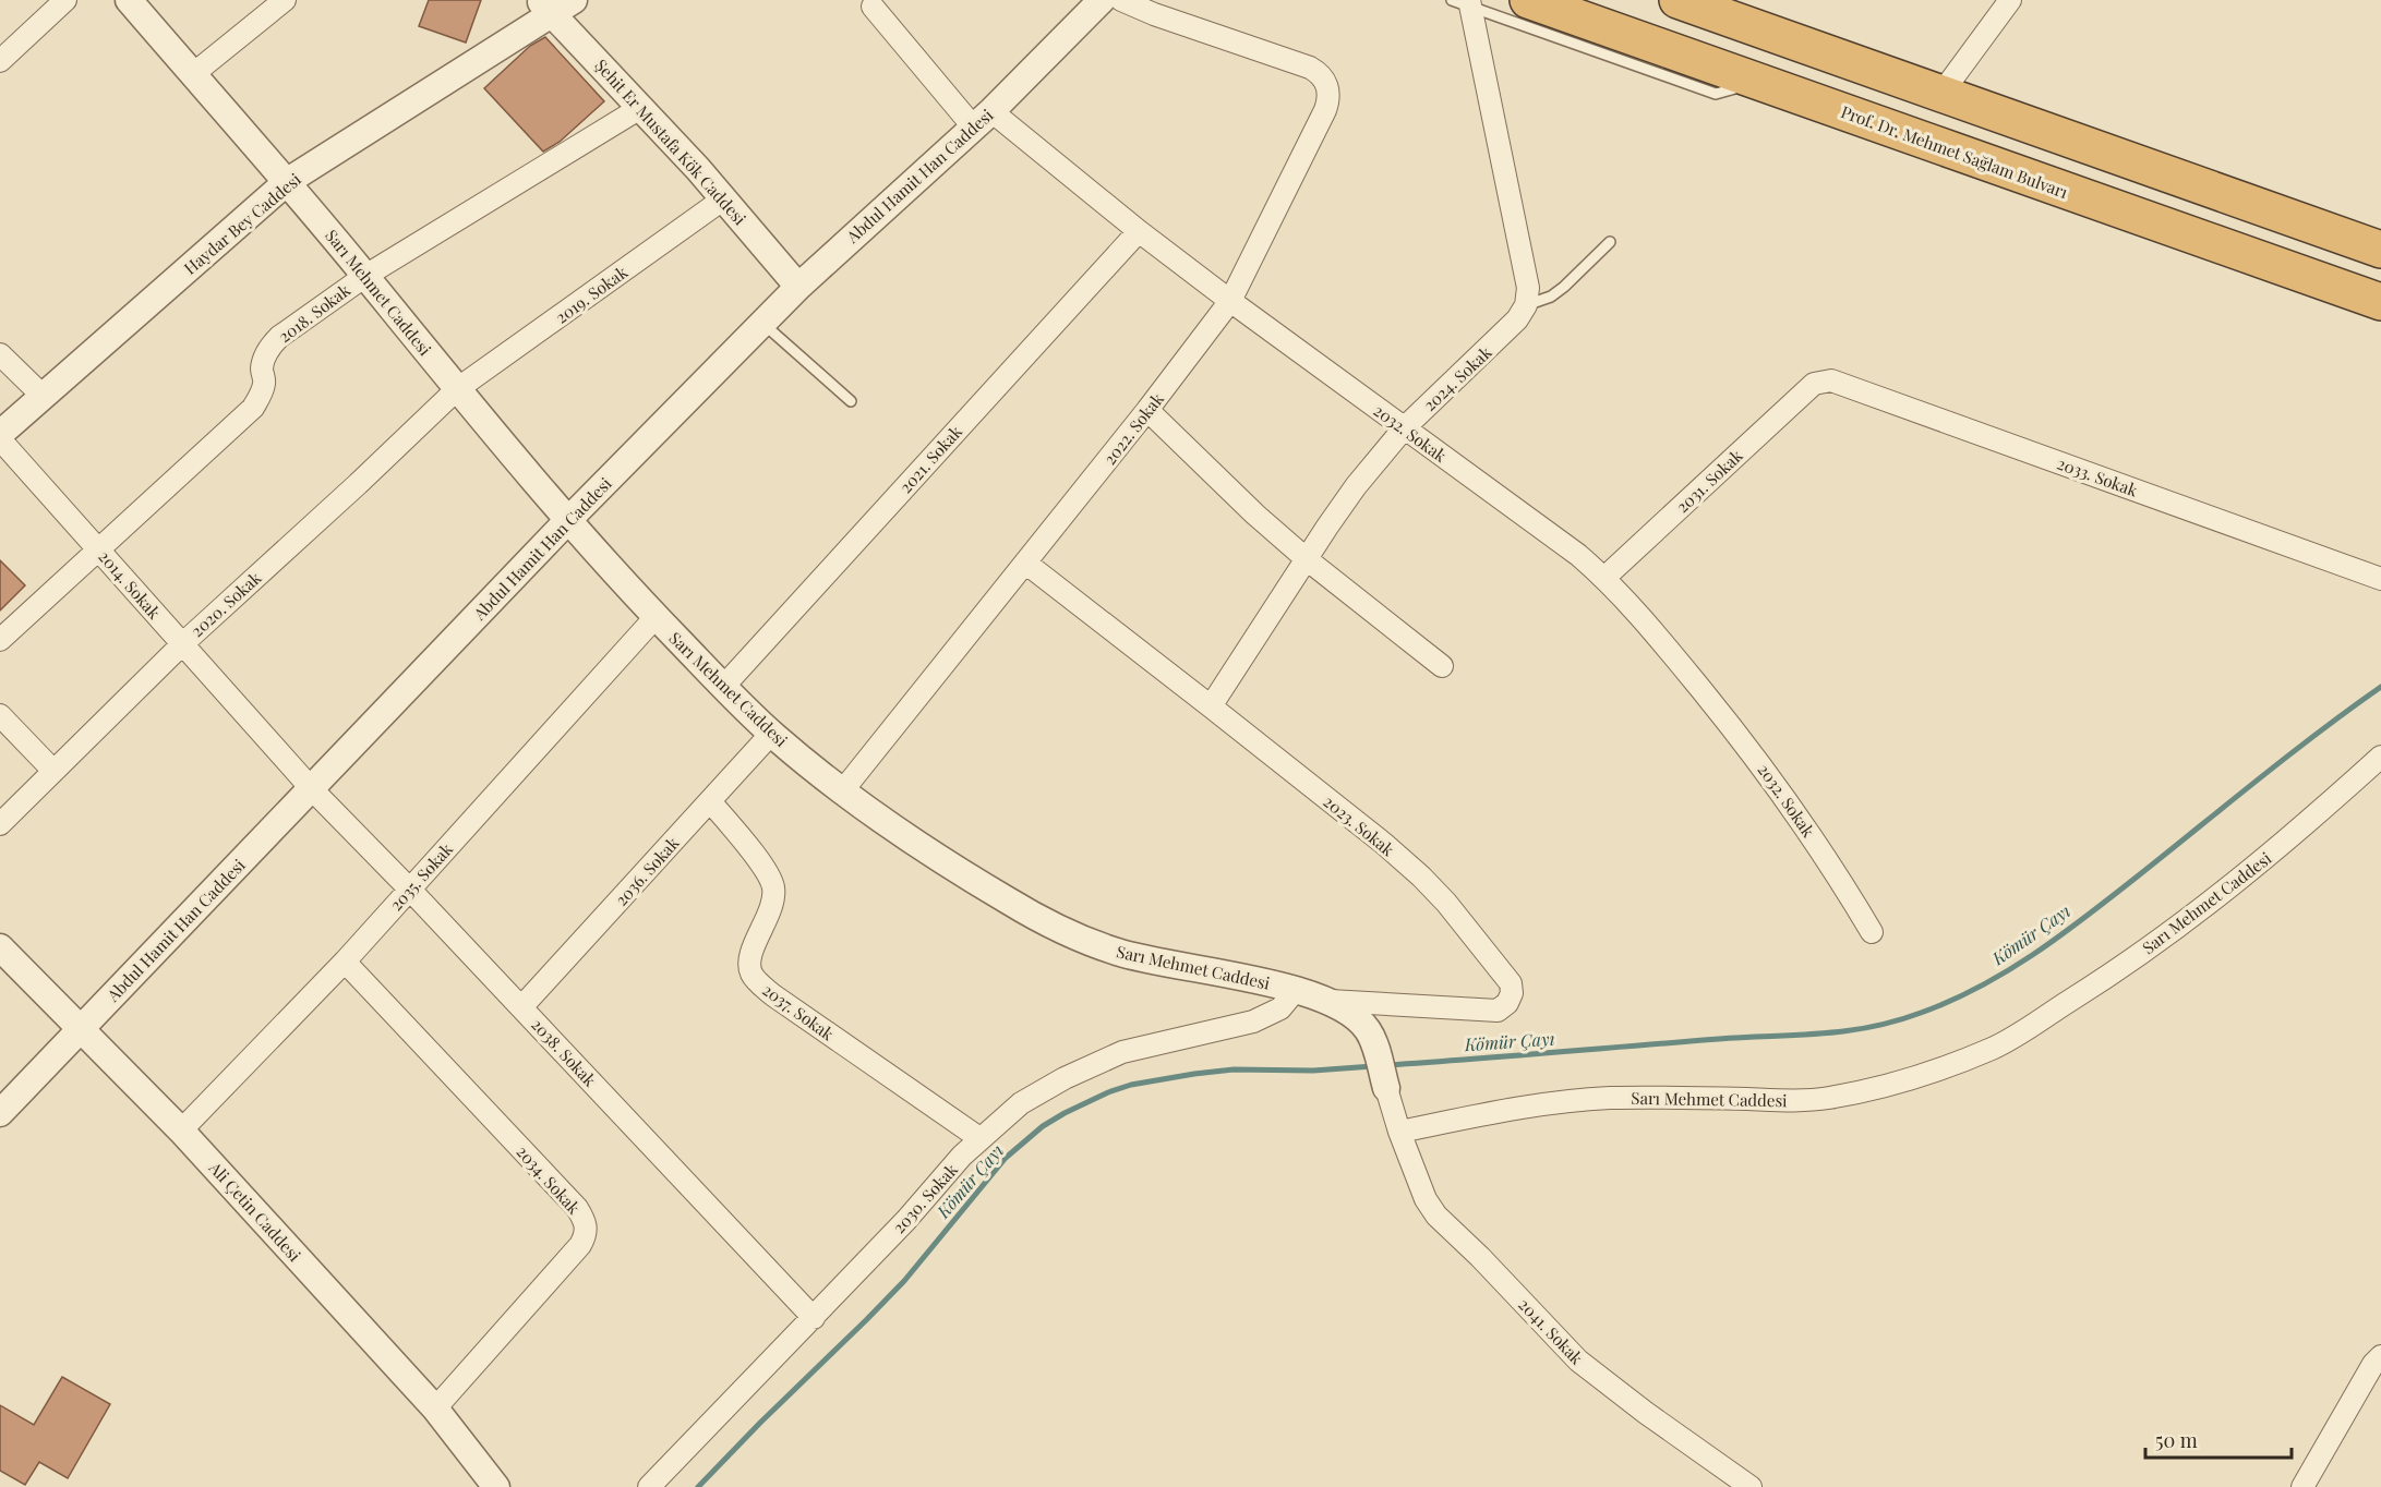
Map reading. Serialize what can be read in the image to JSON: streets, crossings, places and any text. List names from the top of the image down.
{
  "streets": {
    "highway": ["Prof. Dr. Mehmet Sağlam Bulvarı"],
    "street": [
      "Şehit Er Mustafa Kök Caddesi",
      "Abdul Hamit Han Caddesi",
      "Haydar Bey Caddesi",
      "Sarı Mehmet Caddesi",
      "2019. Sokak",
      "2018. Sokak",
      "2024. Sokak",
      "2022. Sokak",
      "2032. Sokak",
      "2021. Sokak",
      "2033. Sokak",
      "2031. Sokak",
      "2014. Sokak",
      "2020. Sokak",
      "2023. Sokak",
      "2036. Sokak",
      "2035. Sokak",
      "2037. Sokak",
      "2038. Sokak",
      "2034. Sokak",
      "2030. Sokak",
      "Ali Çetin Caddesi",
      "2041. Sokak"
    ]
  },
  "crossings": [
    ["Şehit Er Mustafa Kök Caddesi", "Abdul Hamit Han Caddesi"],
    ["Şehit Er Mustafa Kök Caddesi", "Haydar Bey Caddesi"],
    ["Şehit Er Mustafa Kök Caddesi", "2019. Sokak"],
    ["Şehit Er Mustafa Kök Caddesi", "2018. Sokak"],
    ["Abdul Hamit Han Caddesi", "Sarı Mehmet Caddesi"],
    ["Abdul Hamit Han Caddesi", "2014. Sokak"],
    ["Abdul Hamit Han Caddesi", "2038. Sokak"],
    ["Abdul Hamit Han Caddesi", "Ali Çetin Caddesi"],
    ["Haydar Bey Caddesi", "Sarı Mehmet Caddesi"],
    ["Sarı Mehmet Caddesi", "2019. Sokak"],
    ["Sarı Mehmet Caddesi", "2018. Sokak"],
    ["Sarı Mehmet Caddesi", "2022. Sokak"],
    ["Sarı Mehmet Caddesi", "2021. Sokak"],
    ["Sarı Mehmet Caddesi", "2020. Sokak"],
    ["Sarı Mehmet Caddesi", "2023. Sokak"],
    ["Sarı Mehmet Caddesi", "2036. Sokak"],
    ["Sarı Mehmet Caddesi", "2035. Sokak"],
    ["Sarı Mehmet Caddesi", "2030. Sokak"],
    ["Sarı Mehmet Caddesi", "2041. Sokak"],
    ["2019. Sokak", "2020. Sokak"],
    ["2018. Sokak", "2014. Sokak"],
    ["2024. Sokak", "2032. Sokak"],
    ["2024. Sokak", "2023. Sokak"],
    ["2022. Sokak", "2032. Sokak"],
    ["2022. Sokak", "2023. Sokak"],
    ["2032. Sokak", "2031. Sokak"],
    ["2033. Sokak", "2031. Sokak"],
    ["2014. Sokak", "2020. Sokak"],
    ["2014. Sokak", "2038. Sokak"],
    ["2036. Sokak", "2037. Sokak"],
    ["2036. Sokak", "2038. Sokak"],
    ["2035. Sokak", "2038. Sokak"],
    ["2035. Sokak", "2034. Sokak"],
    ["2035. Sokak", "Ali Çetin Caddesi"],
    ["2037. Sokak", "2030. Sokak"],
    ["2038. Sokak", "2030. Sokak"],
    ["2034. Sokak", "Ali Çetin Caddesi"]
  ],
  "water": ["Kömür Çayı"],
  "scale_bar": "50 m"
}
